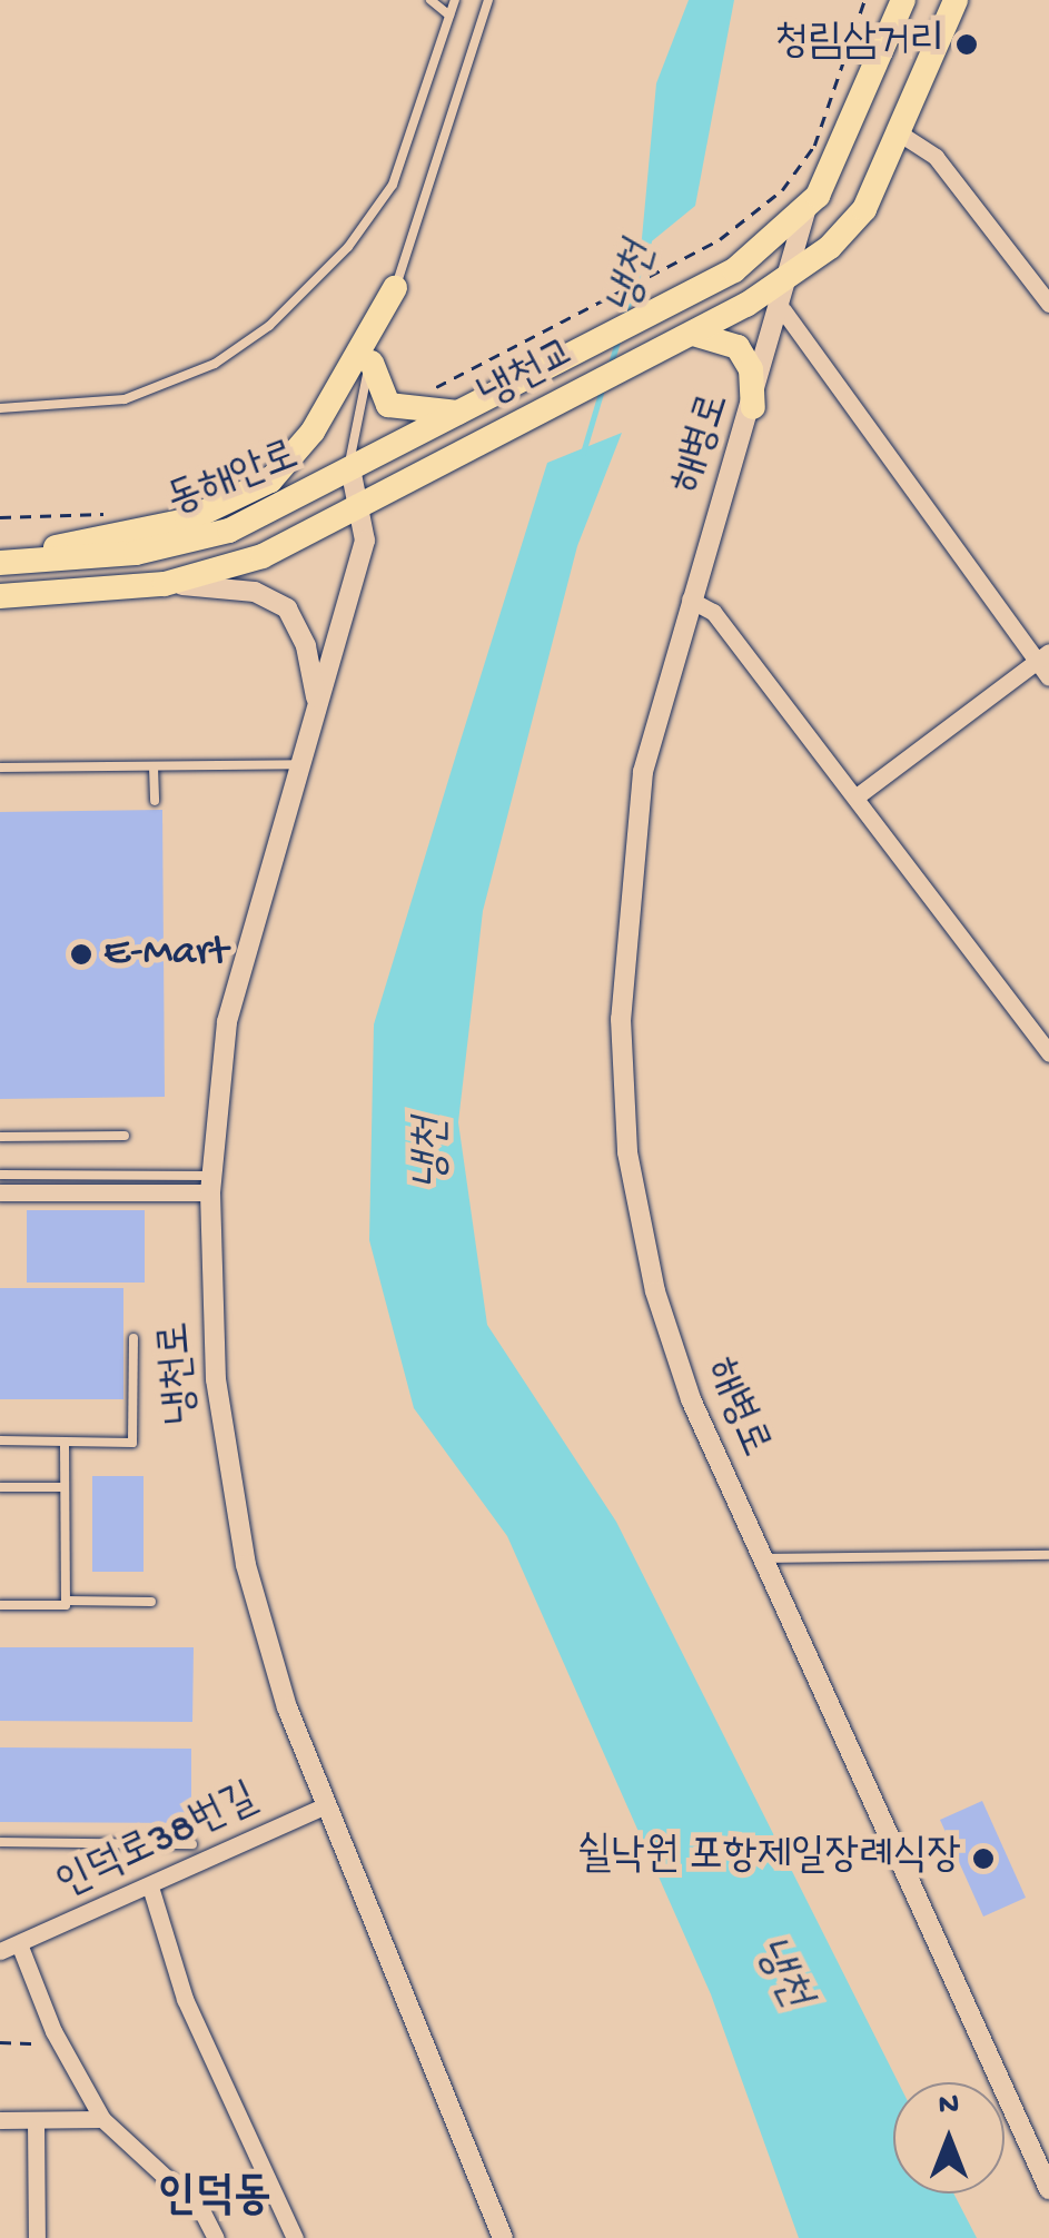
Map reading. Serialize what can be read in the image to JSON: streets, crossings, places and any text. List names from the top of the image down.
{
  "streets": {
    "main road": ["냉천교", "동해안로"],
    "street": ["해병로", "냉천로", "인덕로38번길"]
  },
  "crossings": [
    ["냉천교", "해병로"],
    ["냉천교", "동해안로"],
    ["동해안로", "냉천로"],
    ["냉천로", "인덕로38번길"]
  ],
  "districts": ["인덕동"],
  "water": ["냉천"],
  "places": ["청림삼거리", "E-Mart", "쉴낙원 포항제일장례식장"],
  "north": "top"
}
